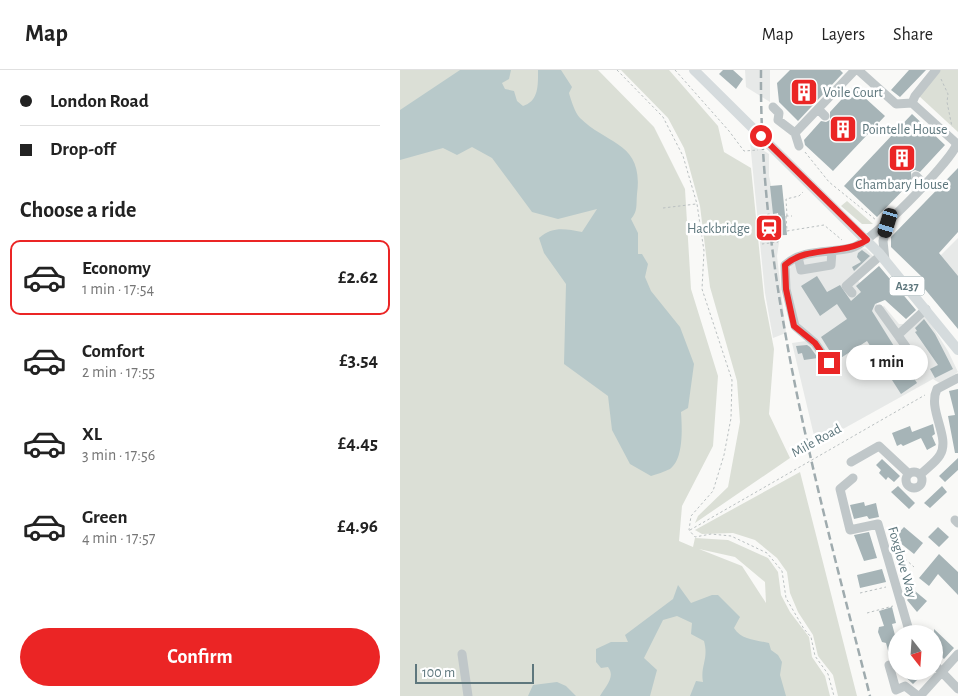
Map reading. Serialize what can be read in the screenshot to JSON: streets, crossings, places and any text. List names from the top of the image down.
{
  "streets": {
    "main road": ["A237"],
    "street": ["Foxglove Way"],
    "path": ["Mile Road"]
  },
  "places": {
    "building": ["Voile Court", "Pointelle House", "Chambary House"],
    "station": ["Hackbridge"]
  },
  "scale_bar": "100 m",
  "north": "bottom",
  "page": {
    "header": "Map",
    "nav": ["Map", "Layers", "Share"],
    "banner": ["London Road", "Drop-off"],
    "heading": "Choose a ride",
    "list": [
      {
        "name": "Economy",
        "note": "1 min · 17:54",
        "value": "£2.62"
      },
      {
        "name": "Comfort",
        "note": "2 min · 17:55",
        "value": "£3.54"
      },
      {
        "name": "XL",
        "note": "3 min · 17:56",
        "value": "£4.45"
      },
      {
        "name": "Green",
        "note": "4 min · 17:57",
        "value": "£4.96"
      }
    ],
    "bubble": "1 min",
    "buttons": "Confirm",
    "scale": "100 m"
  }
}
